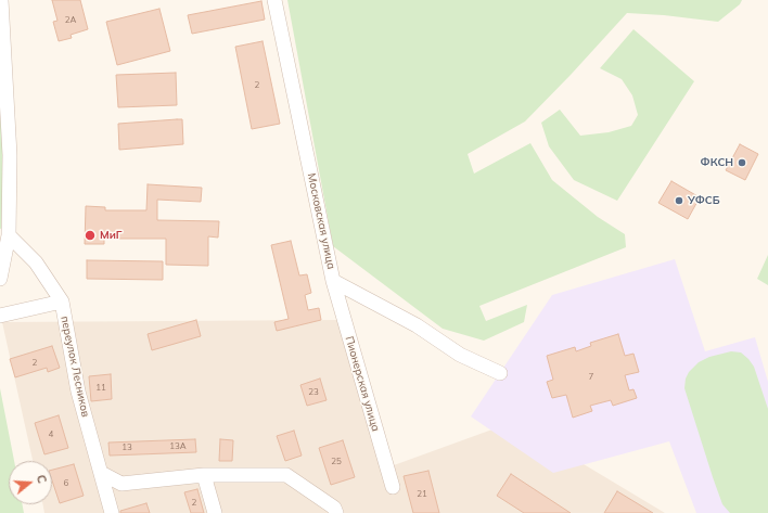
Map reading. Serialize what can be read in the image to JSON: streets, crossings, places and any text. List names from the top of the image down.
{
  "streets": {
    "street": ["Московская улица", "переулок Лесников", "Пионерская улица"]
  },
  "crossings": [
    ["Московская улица", "Пионерская улица"]
  ],
  "places": ["ФКСН", "УФСБ", "МиГ"],
  "house_numbers": [
    "2А",
    "2",
    "2",
    "7",
    "11",
    "23",
    "4",
    "13А",
    "13",
    "25",
    "6",
    "21",
    "2"
  ],
  "north": "right"
}
